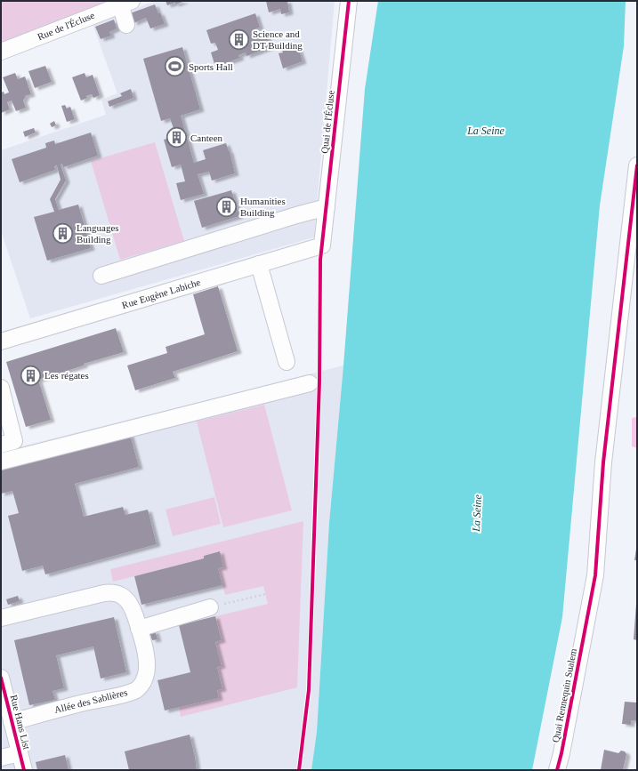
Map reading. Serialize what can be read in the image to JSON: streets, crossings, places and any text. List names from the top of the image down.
{
  "streets": {
    "street": [
      "Rue de l'Écluse",
      "Quai de l'Écluse",
      "Rue Eugène Labiche",
      "Quai Rennequin Sualem",
      "Allée des Sablières",
      "Rue Hans List"
    ]
  },
  "crossings": [
    ["Quai de l'Écluse", "Rue Eugène Labiche"],
    ["Allée des Sablières", "Rue Hans List"]
  ],
  "water": ["La Seine"],
  "places": {
    "building": [
      "Science and DT Building",
      "Canteen",
      "Humanities Building",
      "Languages Building",
      "Les régates"
    ],
    "sports": ["Sports Hall"]
  }
}
